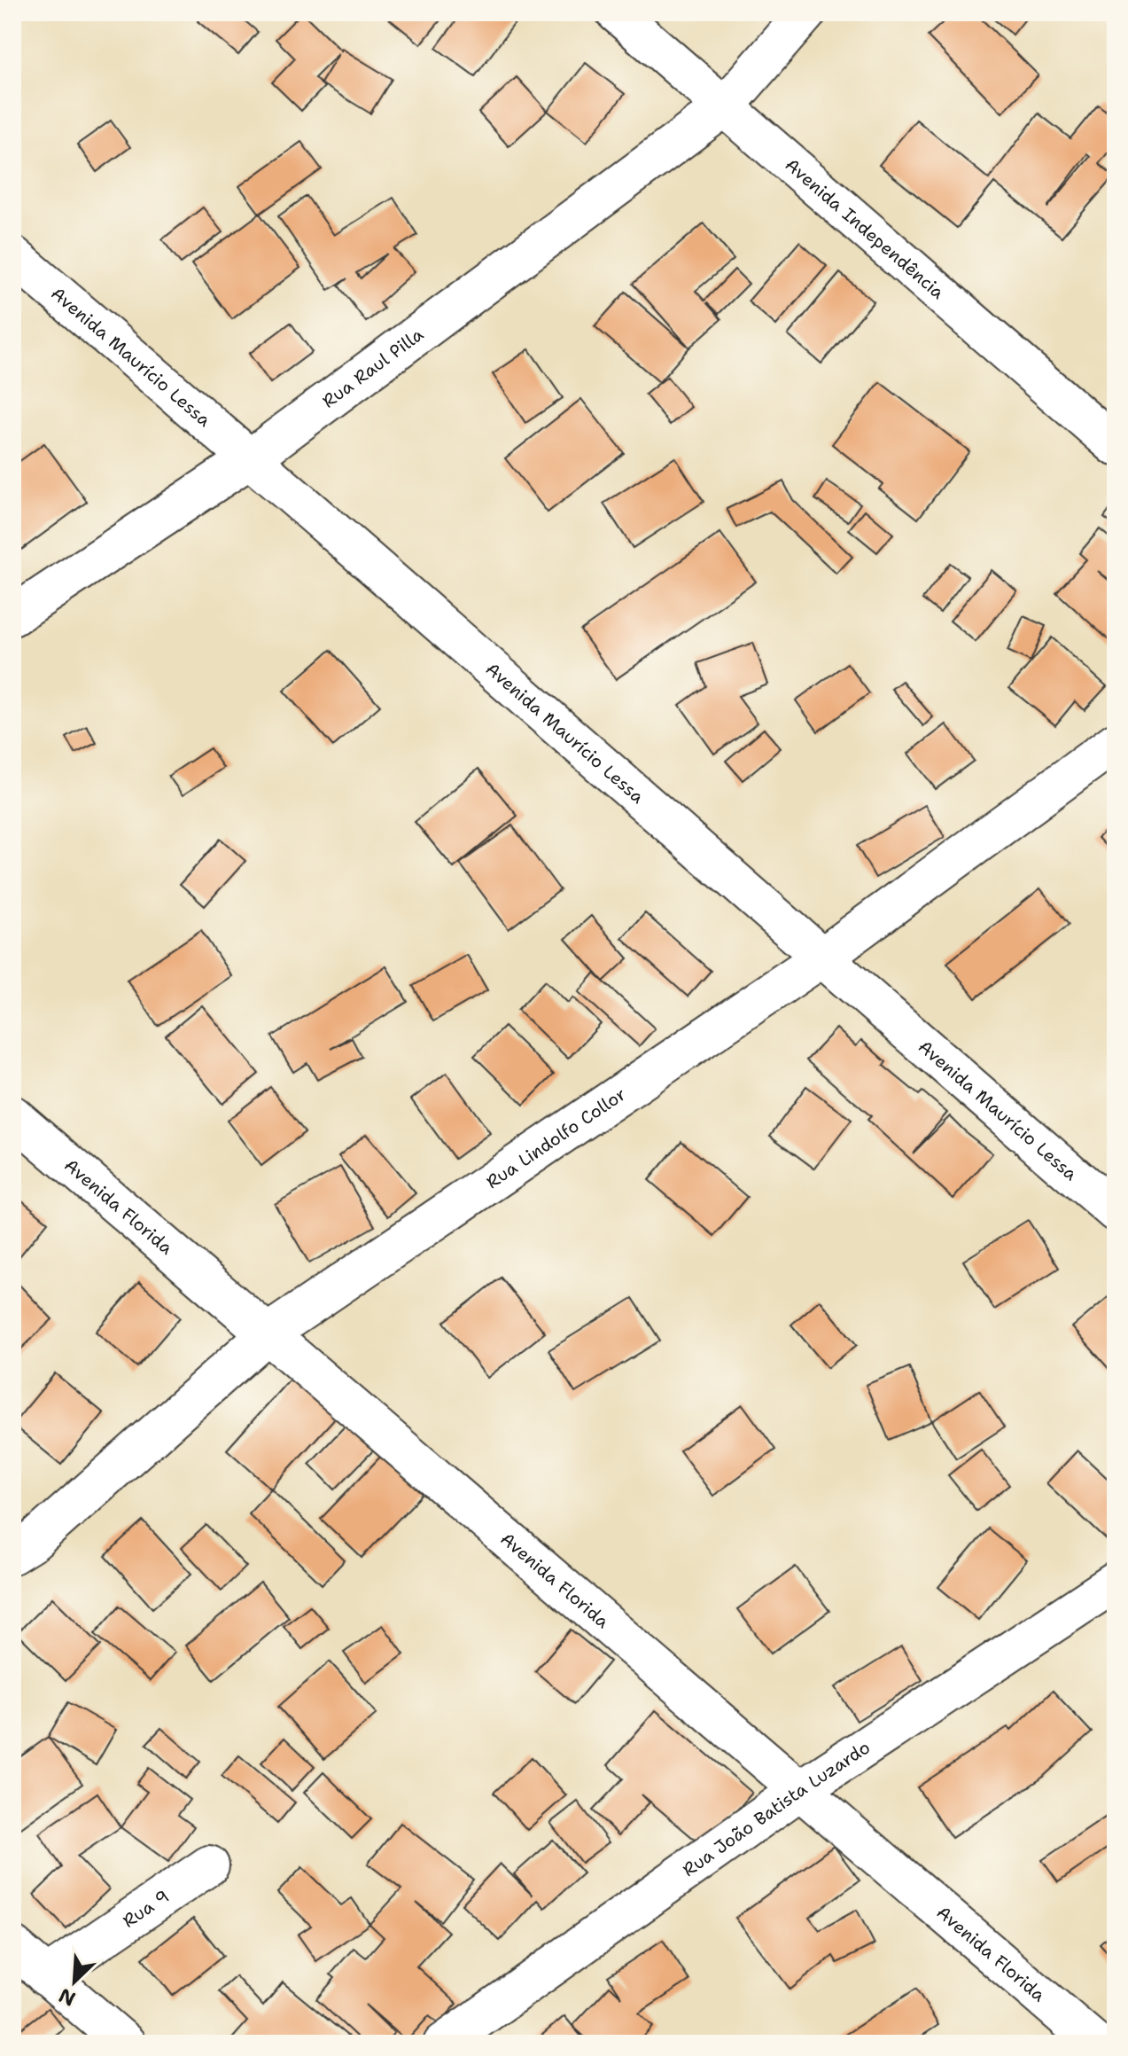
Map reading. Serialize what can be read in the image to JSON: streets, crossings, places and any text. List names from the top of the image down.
{
  "streets": {
    "street": [
      "Avenida Independência",
      "Avenida Maurício Lessa",
      "Rua Raul Pilla",
      "Rua Lindolfo Collor",
      "Avenida Florida",
      "Rua João Batista Luzardo",
      "Rua 9"
    ]
  },
  "crossings": [
    ["Avenida Independência", "Rua Raul Pilla"],
    ["Avenida Maurício Lessa", "Rua Raul Pilla"],
    ["Avenida Maurício Lessa", "Rua Lindolfo Collor"],
    ["Rua Lindolfo Collor", "Avenida Florida"],
    ["Avenida Florida", "Rua João Batista Luzardo"]
  ],
  "north": "bottom left"
}
